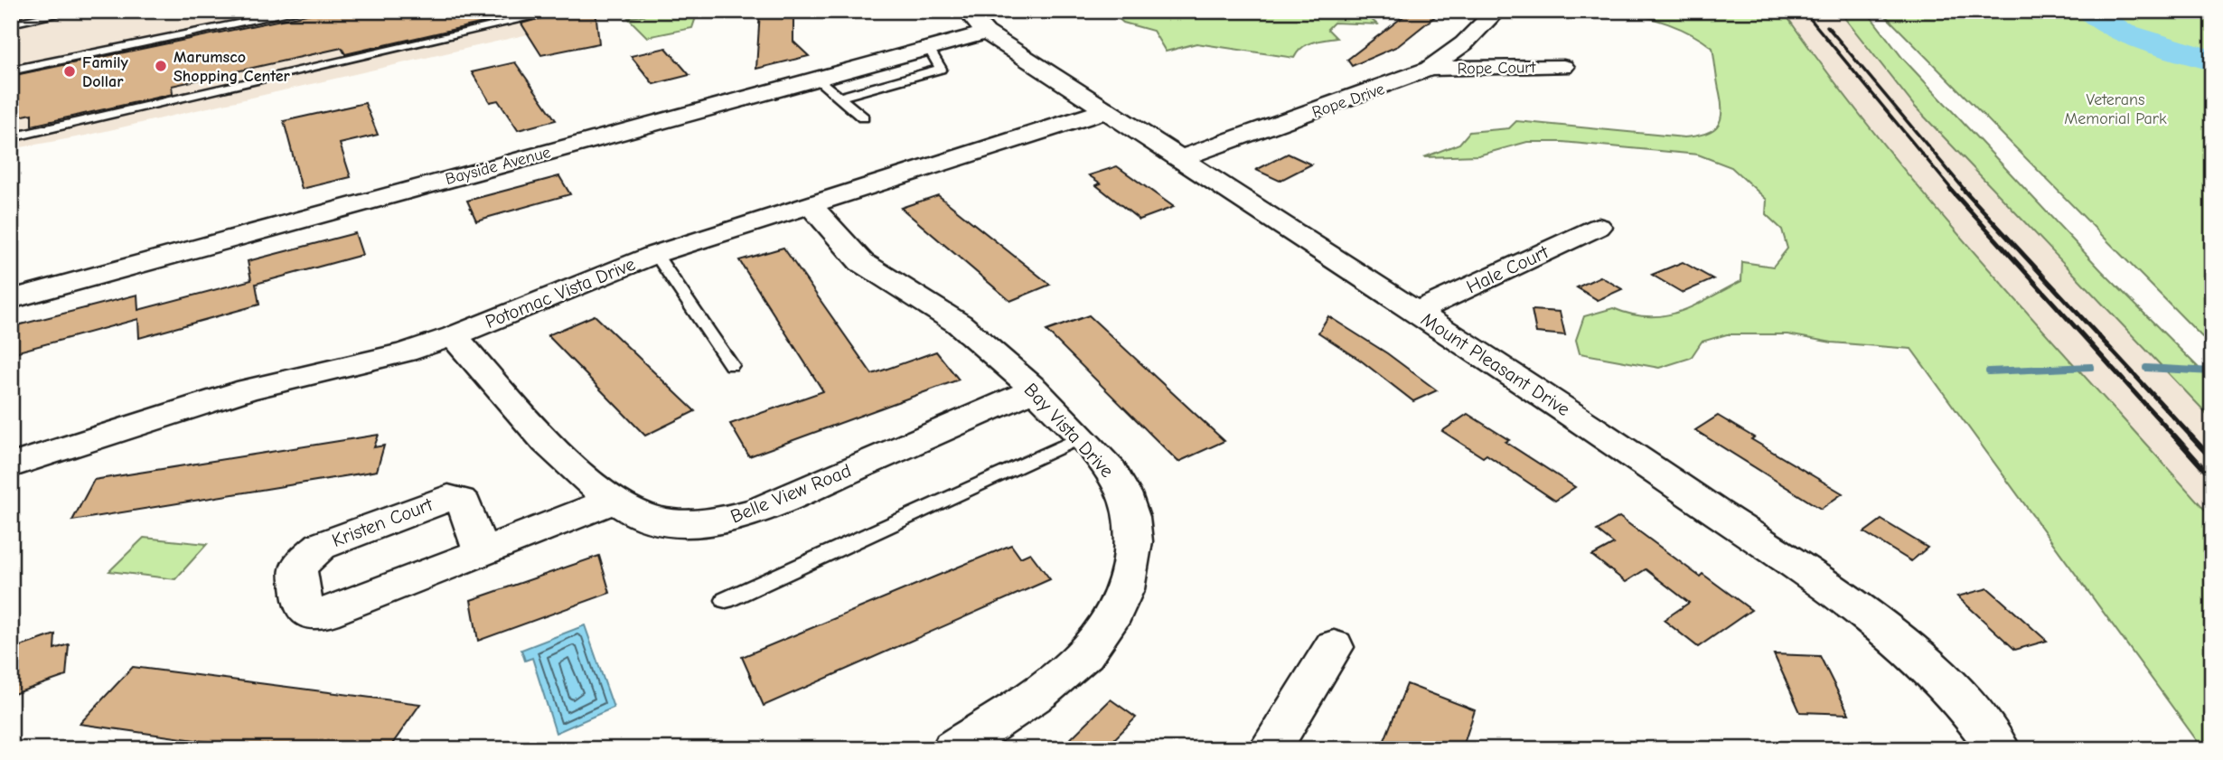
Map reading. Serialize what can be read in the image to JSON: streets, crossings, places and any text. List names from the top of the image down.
{
  "streets": {
    "street": [
      "Rope Court",
      "Rope Drive",
      "Bayside Avenue",
      "Hale Court",
      "Potomac Vista Drive",
      "Mount Pleasant Drive",
      "Bay Vista Drive",
      "Belle View Road",
      "Kristen Court"
    ]
  },
  "crossings": [
    ["Rope Court", "Rope Drive"],
    ["Rope Drive", "Mount Pleasant Drive"],
    ["Bayside Avenue", "Mount Pleasant Drive"],
    ["Hale Court", "Mount Pleasant Drive"],
    ["Potomac Vista Drive", "Mount Pleasant Drive"],
    ["Potomac Vista Drive", "Bay Vista Drive"],
    ["Potomac Vista Drive", "Belle View Road"],
    ["Bay Vista Drive", "Belle View Road"],
    ["Belle View Road", "Kristen Court"]
  ],
  "parks": ["Veterans Memorial Park"],
  "places": ["Marumsco Shopping Center", "Family Dollar"]
}
